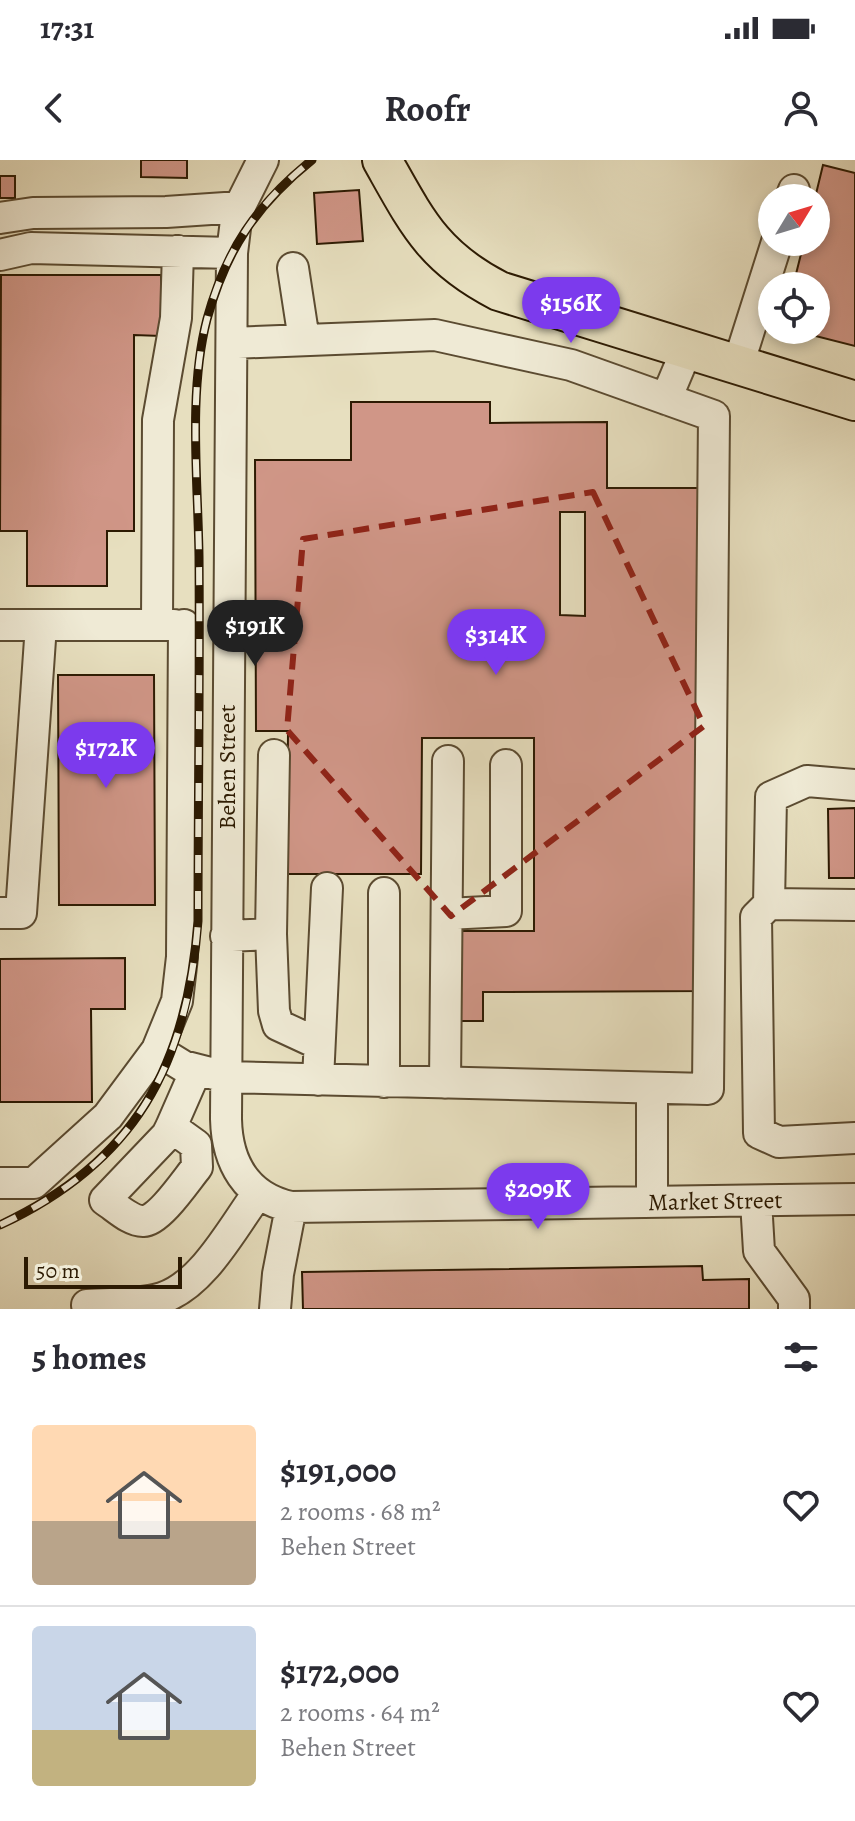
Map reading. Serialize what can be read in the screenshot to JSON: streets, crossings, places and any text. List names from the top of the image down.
{
  "streets": {
    "street": ["Behen Street", "Market Street"]
  },
  "crossings": [
    ["Behen Street", "Market Street"]
  ],
  "scale_bar": "50 m",
  "north": "top right",
  "page": {
    "status": "17:31",
    "header": "Roofr",
    "price": [
      "$156K",
      "$191K",
      "$314K",
      "$172K",
      "$209K"
    ],
    "scale": "50 m",
    "heading": "5 homes",
    "list": [
      {
        "name": "$191,000",
        "note": "2 rooms · 68 m² · Behen Street"
      },
      {
        "name": "$172,000",
        "note": "2 rooms · 64 m² · Behen Street"
      }
    ]
  }
}
